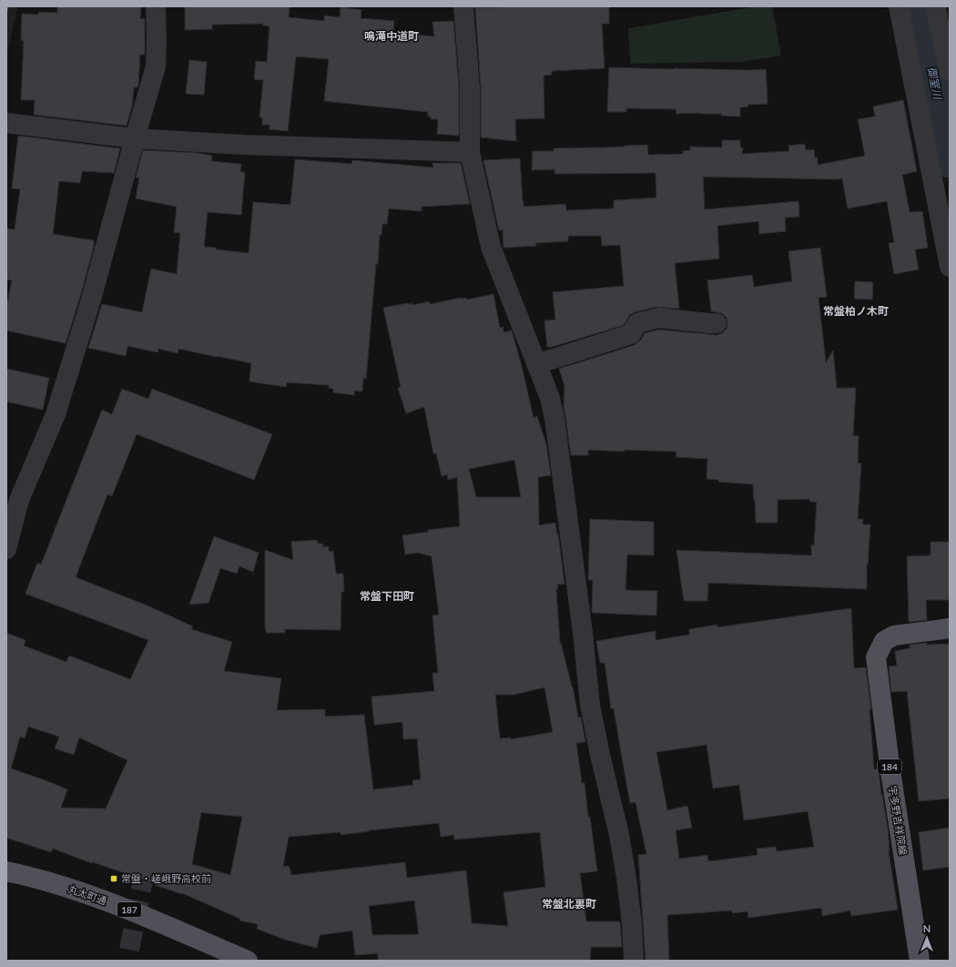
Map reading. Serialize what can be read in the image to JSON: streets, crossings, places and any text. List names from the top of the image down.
{
  "streets": {
    "main road": [
      "184",
      "宇多野吉祥院線",
      "丸太町通",
      "187"
    ]
  },
  "districts": [
    "鳴滝中道町",
    "常盤柏ノ木町",
    "常盤下田町",
    "常盤北裏町"
  ],
  "water": ["御室川"],
  "places": {
    "transit": ["常盤・嵯峨野高校前"]
  },
  "north": "top"
}
